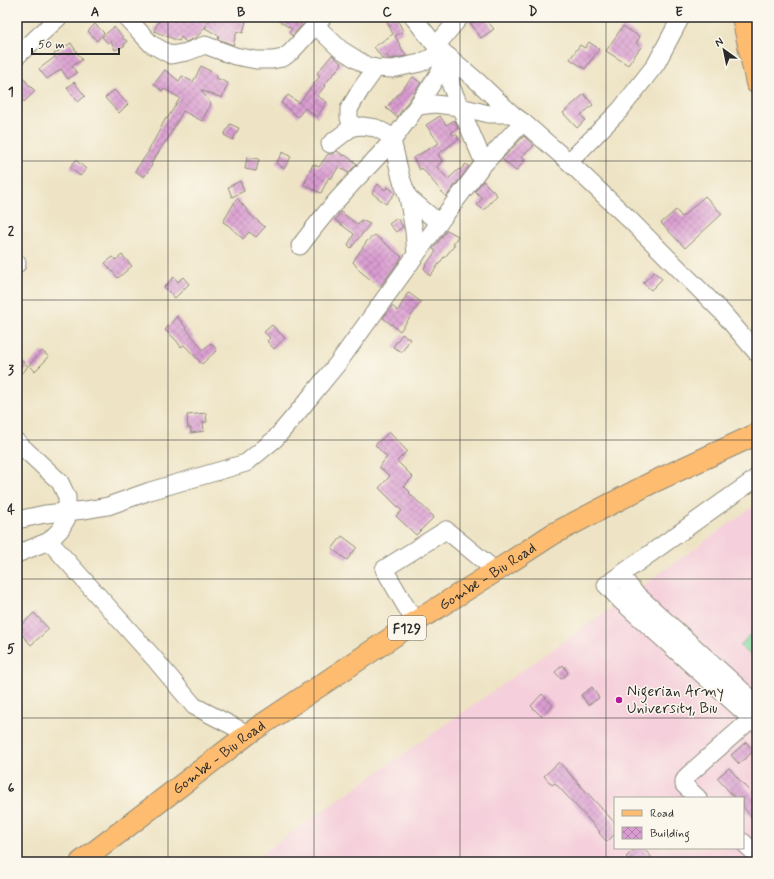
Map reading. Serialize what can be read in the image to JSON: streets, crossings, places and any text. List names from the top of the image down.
{
  "streets": {
    "main road": ["Gombe - Biu Road", "F129"]
  },
  "places": ["Nigerian Army University, Biu"],
  "legend": ["Road", "Building"],
  "scale_bar": "50 m",
  "north": "top left",
  "grid": {
    "columns": [
      "A",
      "B",
      "C",
      "D",
      "E"
    ],
    "rows": [
      "1",
      "2",
      "3",
      "4",
      "5",
      "6"
    ]
  }
}
